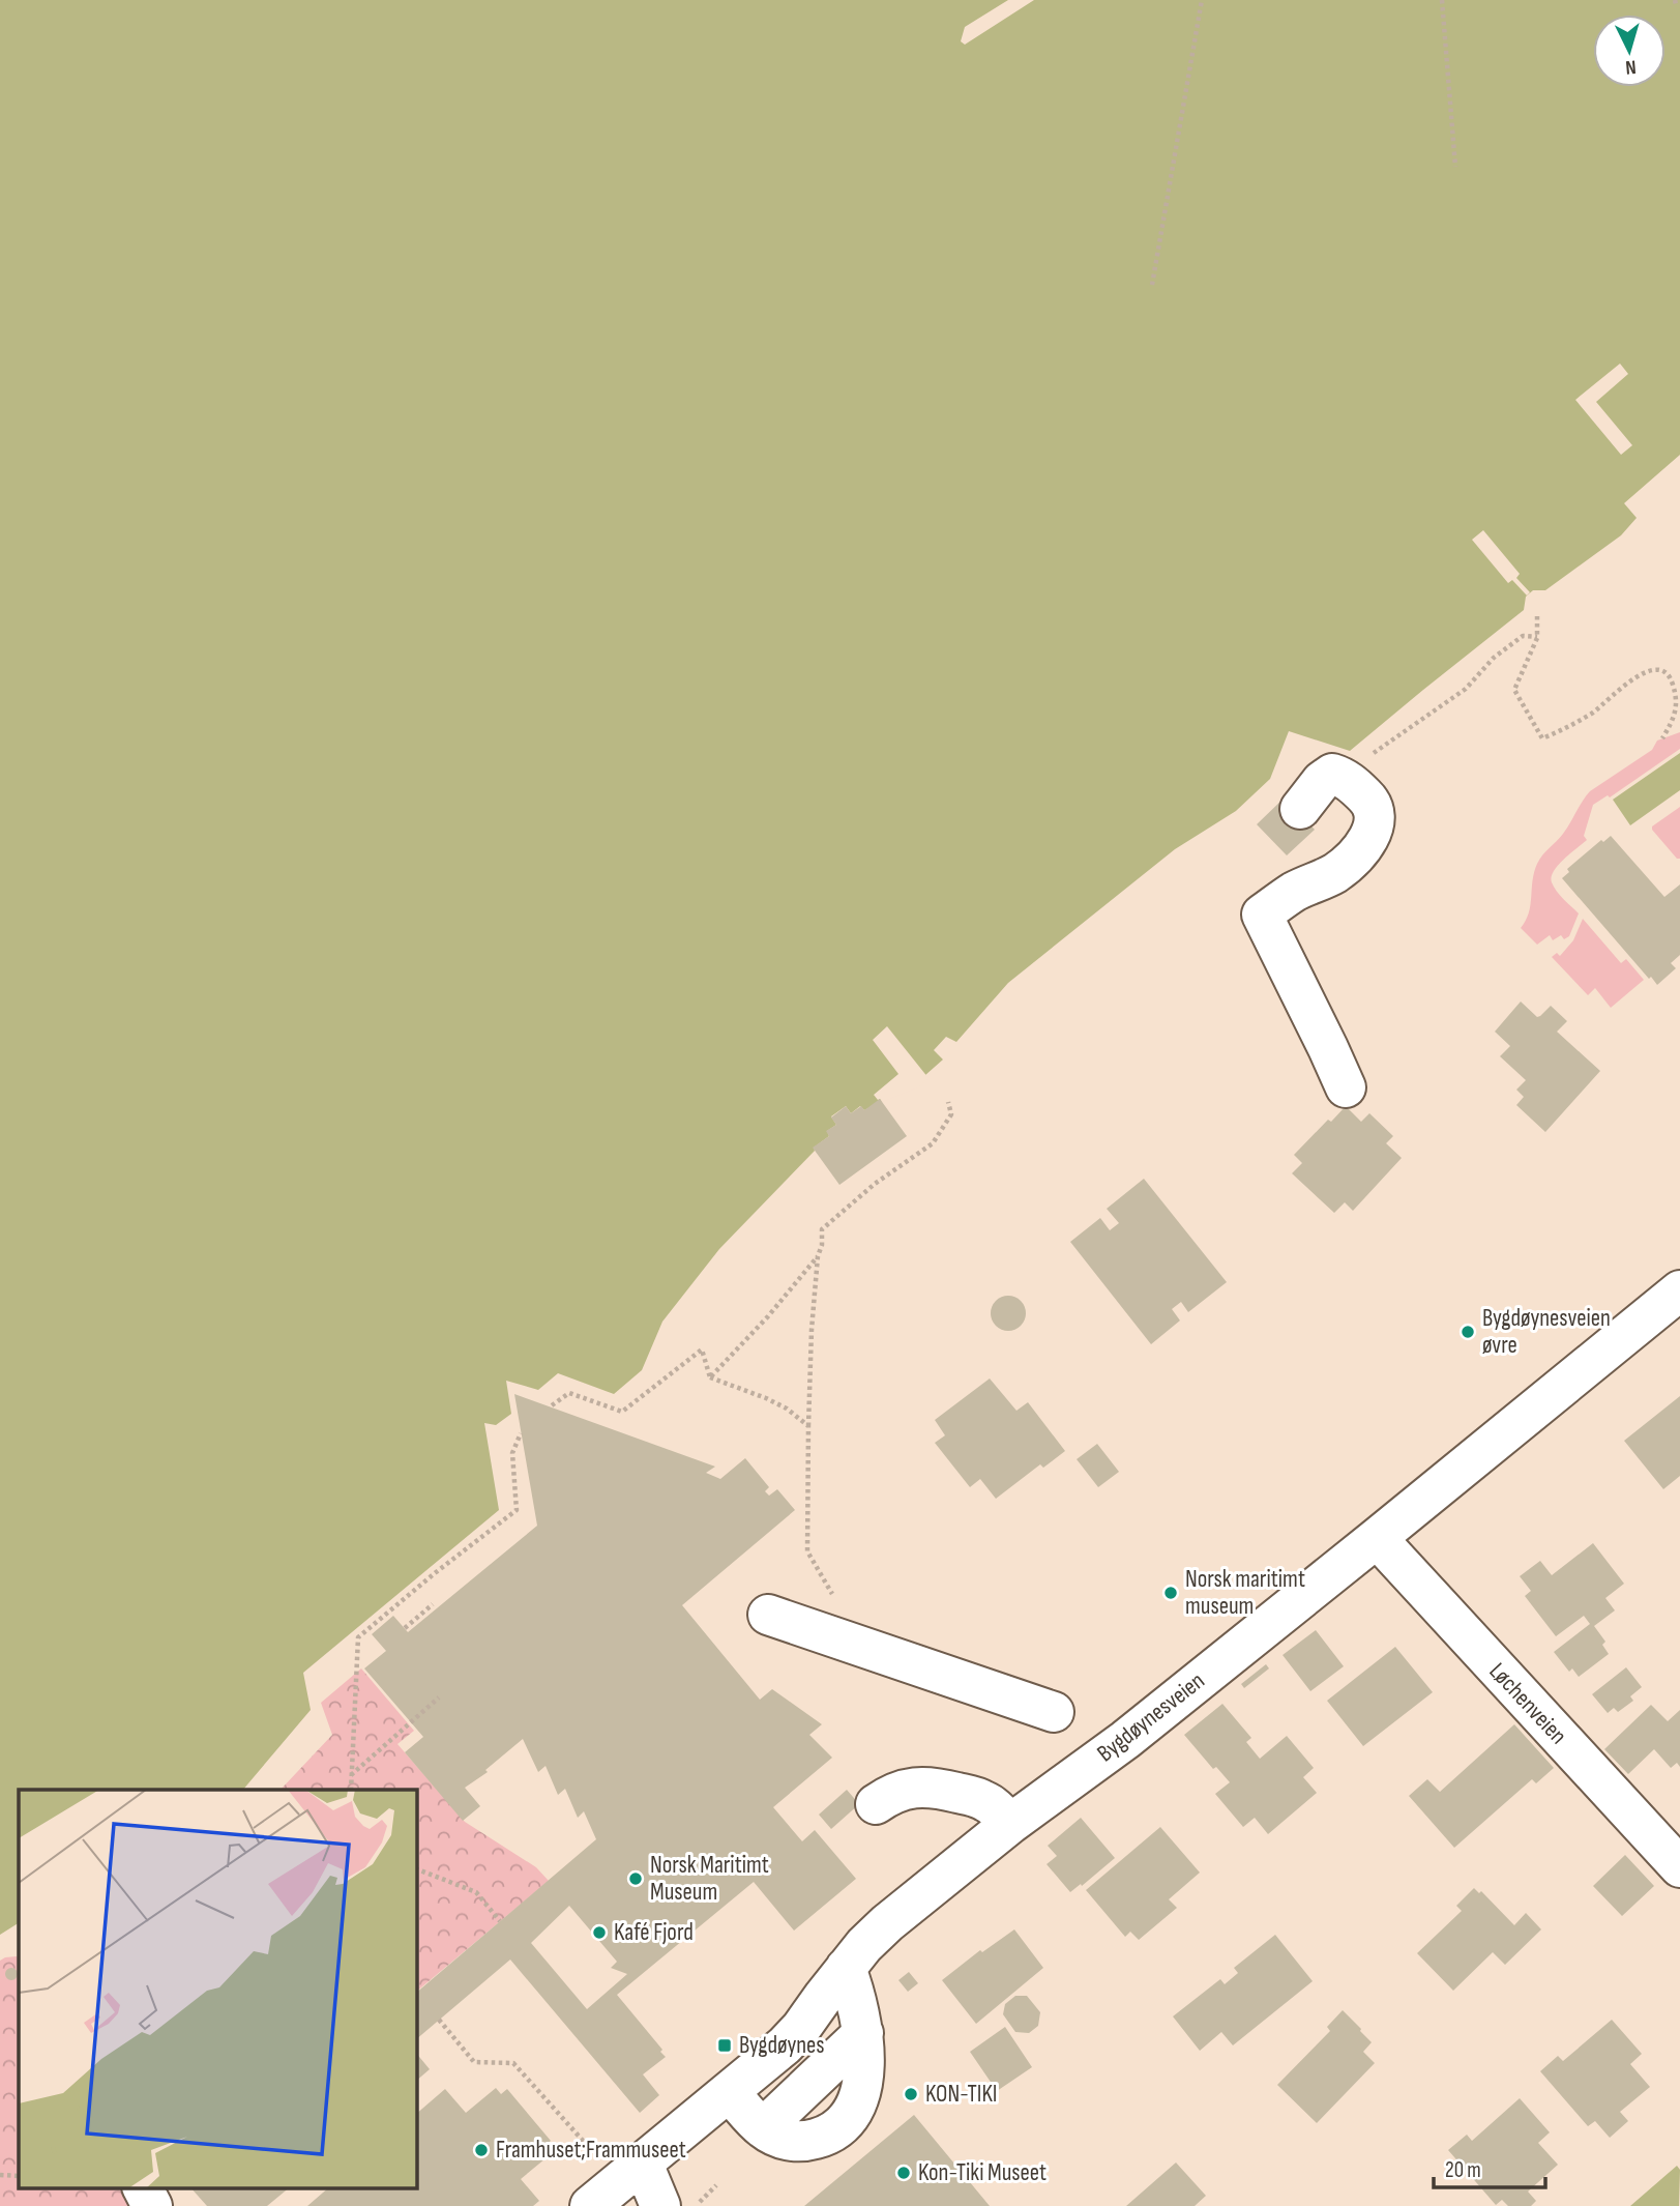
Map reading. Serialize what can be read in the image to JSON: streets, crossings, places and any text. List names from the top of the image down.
{
  "streets": {
    "street": ["Løchenveien", "Bygdøynesveien"]
  },
  "crossings": [
    ["Løchenveien", "Bygdøynesveien"]
  ],
  "places": {
    "other": [
      "Bygdøynesveien øvre",
      "Norsk maritimt museum",
      "Norsk Maritimt Museum",
      "Kafé Fjord",
      "KON-TIKI",
      "Framhuset;Frammuseet",
      "Kon-Tiki Museet"
    ],
    "transit": ["Bygdøynes"]
  },
  "scale_bar": "20 m",
  "north": "bottom"
}
